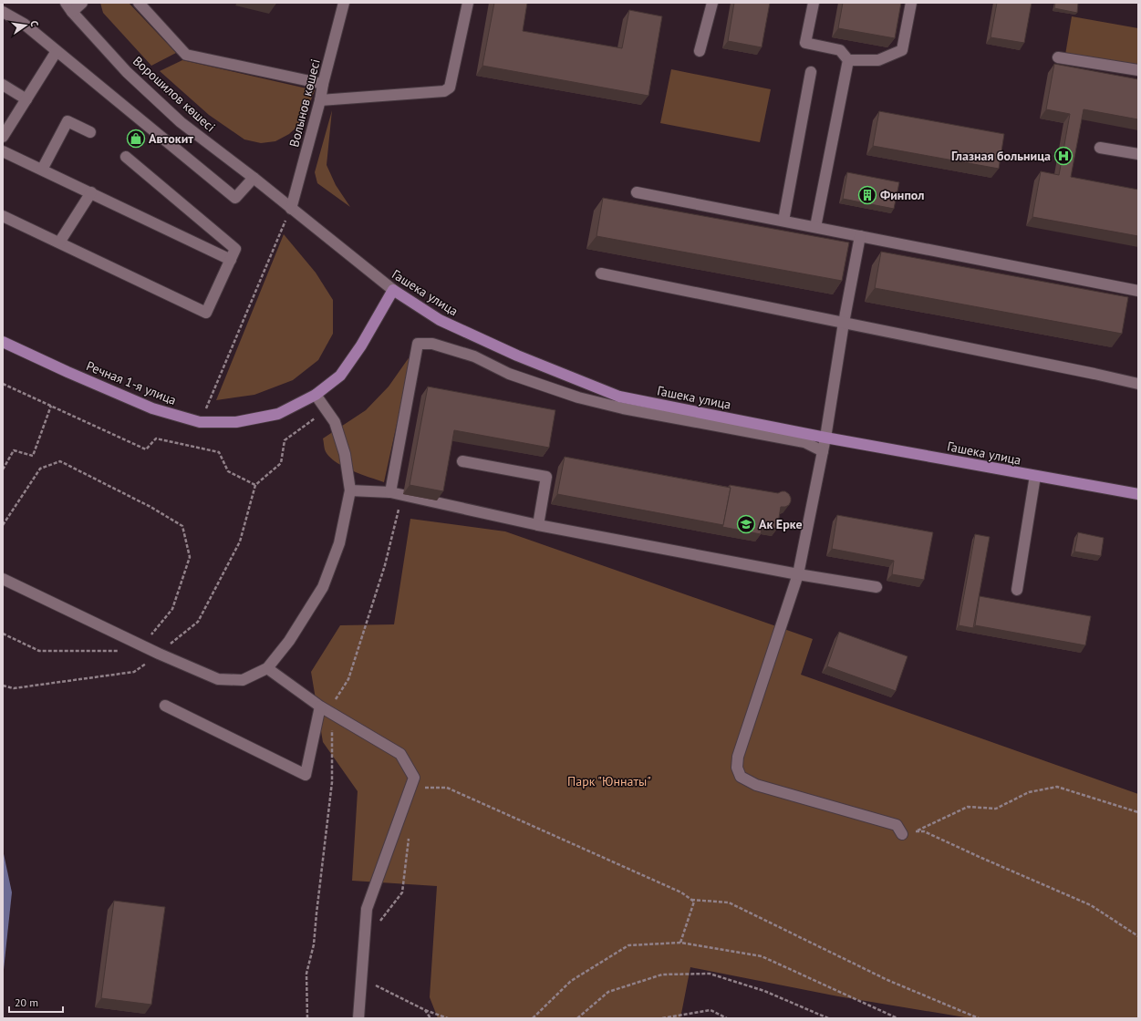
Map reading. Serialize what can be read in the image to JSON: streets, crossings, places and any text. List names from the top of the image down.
{
  "streets": {
    "main road": ["Гашека улица", "Речная 1-я улица"],
    "street": ["Ворошилов көшесі", "Волынов көшесі"]
  },
  "crossings": [
    ["Ворошилов көшесі", "Волынов көшесі"],
    ["Ворошилов көшесі", "Гашека улица"],
    ["Волынов көшесі", "Гашека улица"],
    ["Гашека улица", "Речная 1-я улица"]
  ],
  "parks": ["Парк \"Юннаты\""],
  "places": {
    "shop": ["Автокит"],
    "hospital": ["Глазная больница"],
    "building": ["Финпол"],
    "school or university": ["Ак Ерке"]
  },
  "scale_bar": "20 m",
  "north": "right"
}
